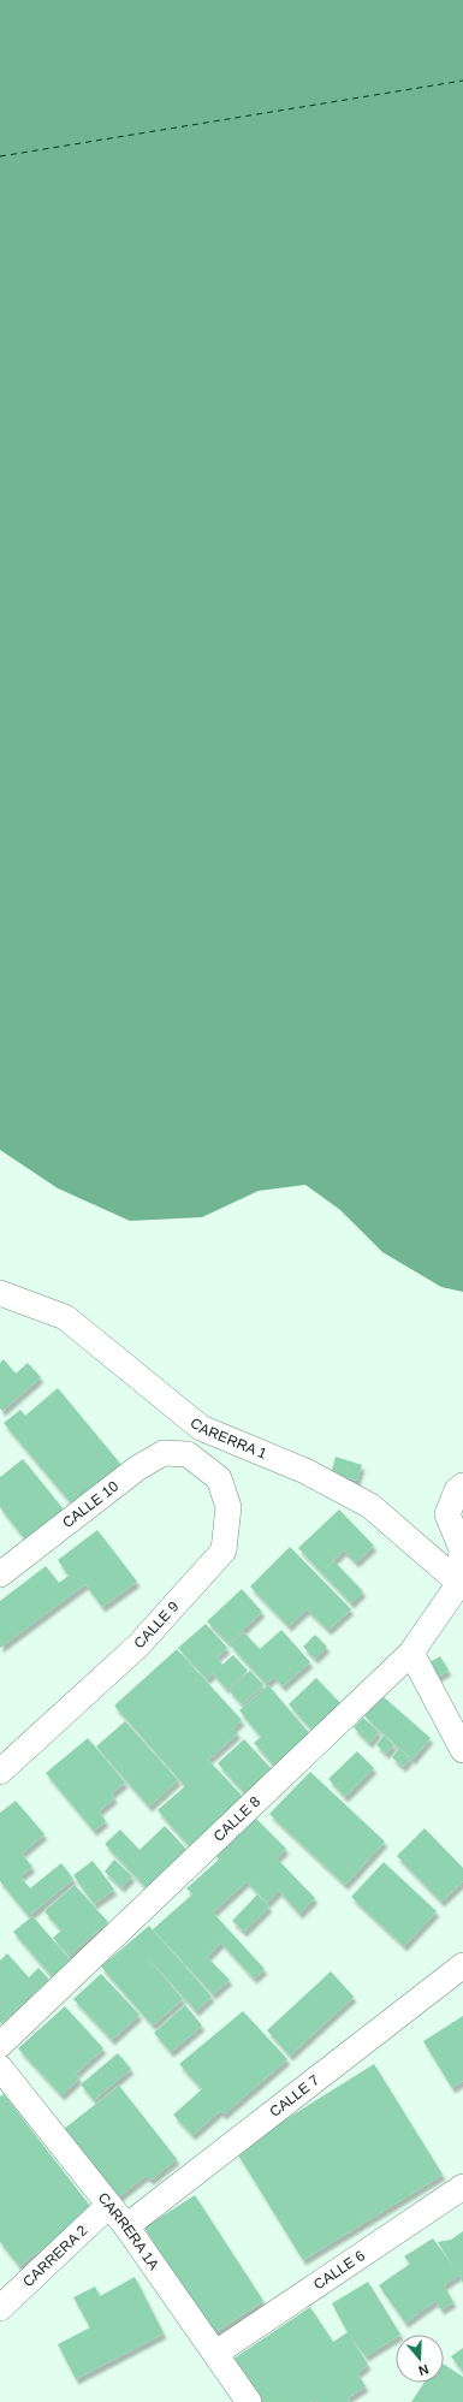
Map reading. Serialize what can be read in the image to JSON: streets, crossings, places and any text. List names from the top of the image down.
{
  "streets": {
    "street": [
      "CARERRA 1",
      "CALLE 10",
      "CALLE 9",
      "CALLE 8",
      "CALLE 7",
      "CARRERA 1A",
      "CARRERA 2",
      "CALLE 6"
    ]
  },
  "crossings": [
    ["CARERRA 1", "CALLE 8"],
    ["CALLE 10", "CALLE 9"],
    ["CALLE 7", "CARRERA 1A"],
    ["CARRERA 1A", "CARRERA 2"],
    ["CARRERA 1A", "CALLE 6"]
  ],
  "north": "bottom"
}
